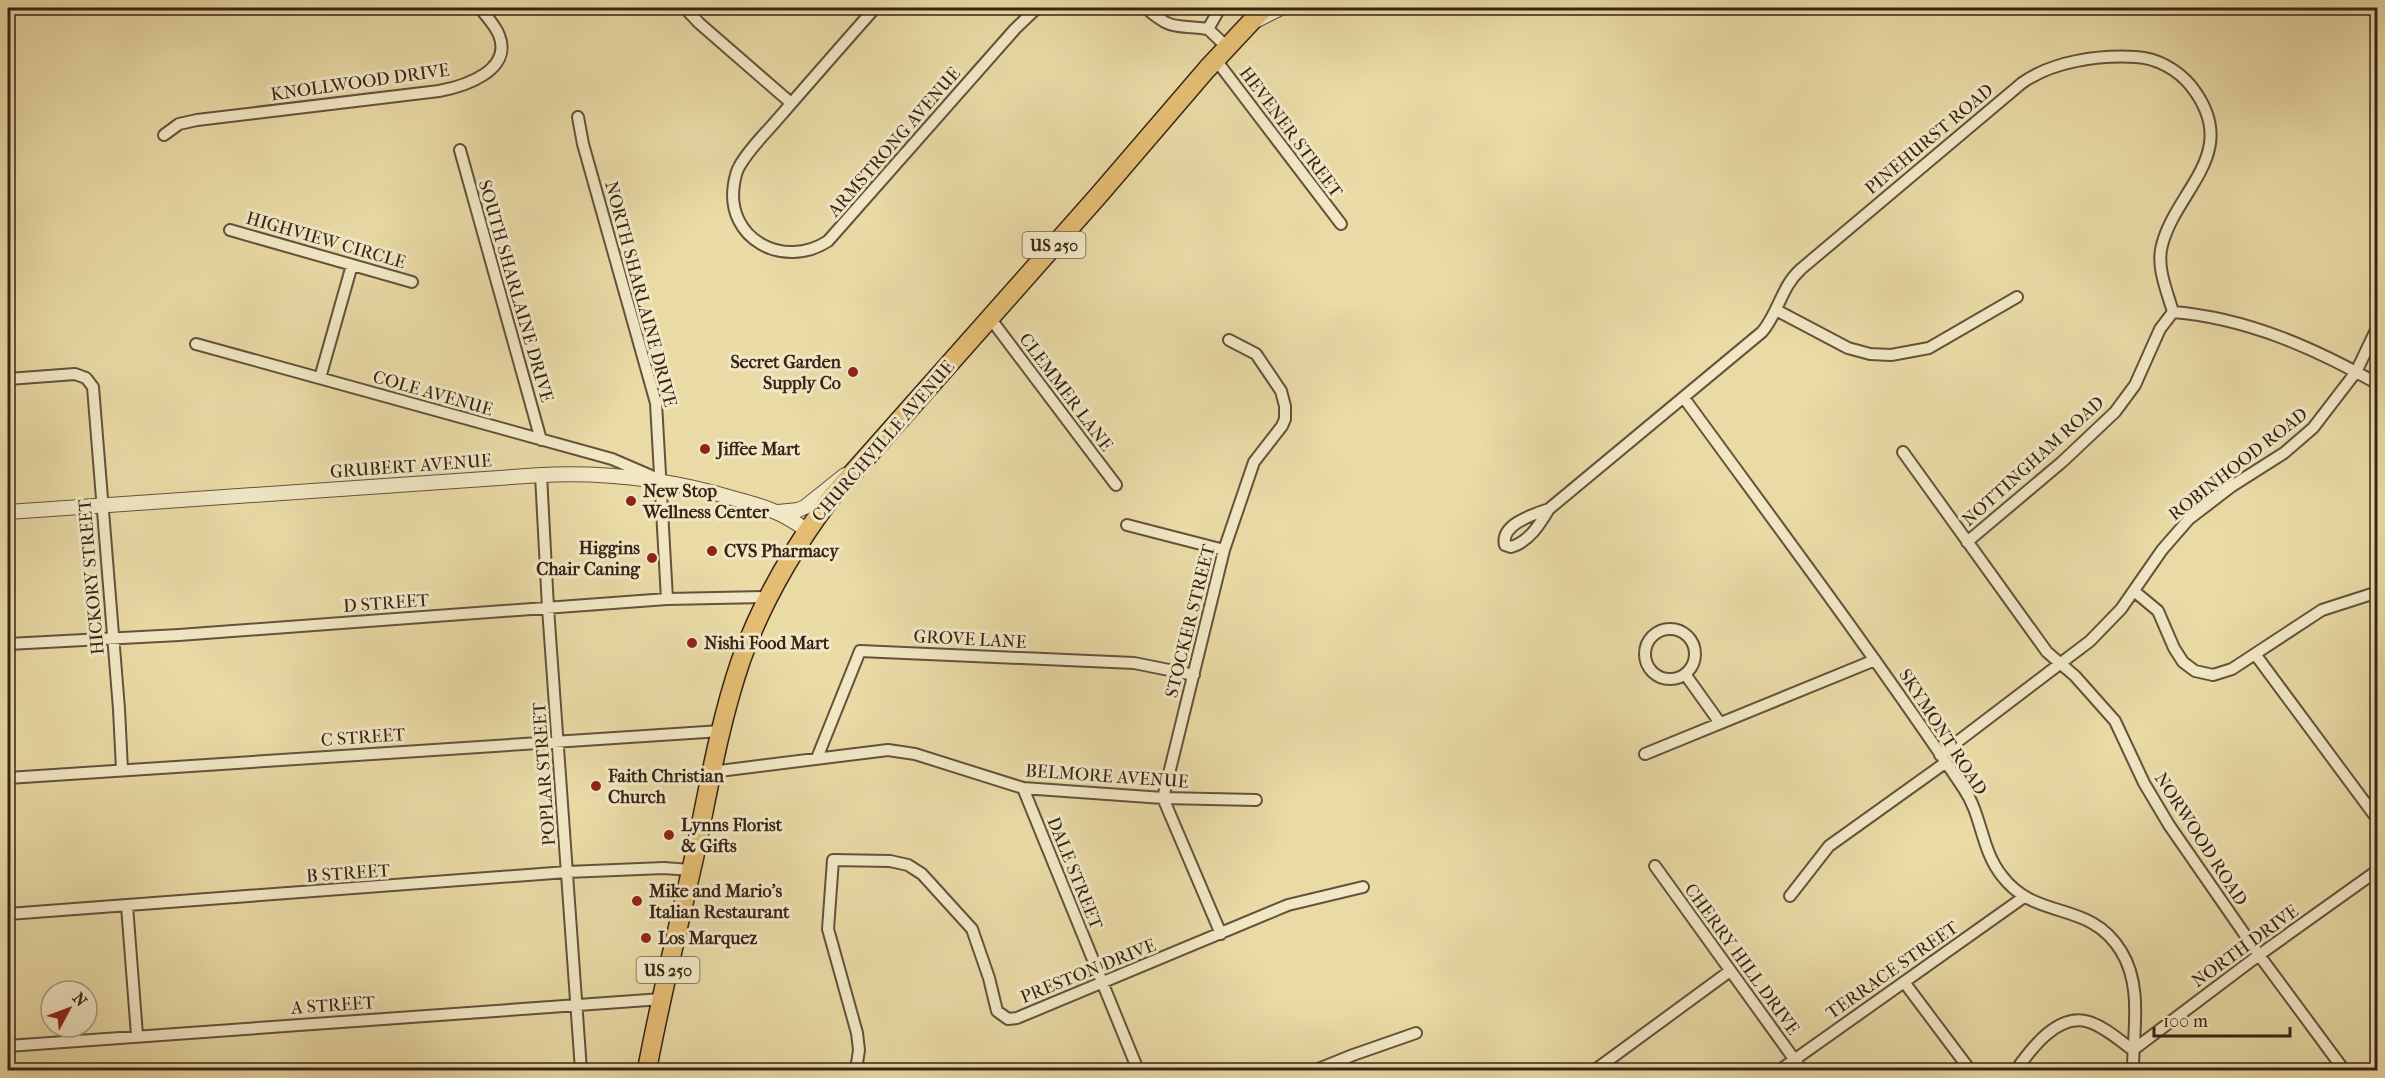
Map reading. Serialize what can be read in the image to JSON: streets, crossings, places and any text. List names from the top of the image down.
{
  "streets": {
    "main road": ["US 250", "CHURCHVILLE AVENUE"],
    "street": [
      "KNOLLWOOD DRIVE",
      "HEVENER STREET",
      "PINEHURST ROAD",
      "ARMSTRONG AVENUE",
      "HIGHVIEW CIRCLE",
      "SOUTH SHARLAINE DRIVE",
      "NORTH SHARLAINE DRIVE",
      "CLEMMER LANE",
      "COLE AVENUE",
      "NOTTINGHAM ROAD",
      "ROBINHOOD ROAD",
      "GRUBERT AVENUE",
      "HICKORY STREET",
      "D STREET",
      "STOCKER STREET",
      "GROVE LANE",
      "SKYMONT ROAD",
      "C STREET",
      "POPLAR STREET",
      "BELMORE AVENUE",
      "NORWOOD ROAD",
      "B STREET",
      "DALE STREET",
      "NORTH DRIVE",
      "CHERRY HILL DRIVE",
      "TERRACE STREET",
      "PRESTON DRIVE",
      "A STREET"
    ]
  },
  "crossings": [
    ["HEVENER STREET", "CHURCHVILLE AVENUE"],
    ["PINEHURST ROAD", "NOTTINGHAM ROAD"],
    ["PINEHURST ROAD", "SKYMONT ROAD"],
    ["SOUTH SHARLAINE DRIVE", "COLE AVENUE"],
    ["NORTH SHARLAINE DRIVE", "COLE AVENUE"],
    ["NORTH SHARLAINE DRIVE", "GRUBERT AVENUE"],
    ["NORTH SHARLAINE DRIVE", "D STREET"],
    ["CLEMMER LANE", "CHURCHVILLE AVENUE"],
    ["COLE AVENUE", "GRUBERT AVENUE"],
    ["CHURCHVILLE AVENUE", "GRUBERT AVENUE"],
    ["CHURCHVILLE AVENUE", "D STREET"],
    ["CHURCHVILLE AVENUE", "C STREET"],
    ["CHURCHVILLE AVENUE", "BELMORE AVENUE"],
    ["CHURCHVILLE AVENUE", "B STREET"],
    ["CHURCHVILLE AVENUE", "A STREET"],
    ["NOTTINGHAM ROAD", "NORWOOD ROAD"],
    ["ROBINHOOD ROAD", "SKYMONT ROAD"],
    ["ROBINHOOD ROAD", "NORWOOD ROAD"],
    ["GRUBERT AVENUE", "HICKORY STREET"],
    ["GRUBERT AVENUE", "POPLAR STREET"],
    ["HICKORY STREET", "D STREET"],
    ["HICKORY STREET", "C STREET"],
    ["D STREET", "POPLAR STREET"],
    ["STOCKER STREET", "GROVE LANE"],
    ["STOCKER STREET", "BELMORE AVENUE"],
    ["GROVE LANE", "BELMORE AVENUE"],
    ["SKYMONT ROAD", "NORTH DRIVE"],
    ["SKYMONT ROAD", "TERRACE STREET"],
    ["C STREET", "POPLAR STREET"],
    ["POPLAR STREET", "B STREET"],
    ["POPLAR STREET", "A STREET"],
    ["BELMORE AVENUE", "DALE STREET"],
    ["NORWOOD ROAD", "NORTH DRIVE"],
    ["DALE STREET", "PRESTON DRIVE"],
    ["CHERRY HILL DRIVE", "TERRACE STREET"]
  ],
  "places": [
    "Secret Garden Supply Co",
    "Jiffee Mart",
    "New Stop Wellness Center",
    "CVS Pharmacy",
    "Higgins Chair Caning",
    "Nishi Food Mart",
    "Faith Christian Church",
    "Lynns Florist & Gifts",
    "Mike and Mario's Italian Restaurant",
    "Los Marquez"
  ],
  "scale_bar": "100 m",
  "north": "top right"
}
